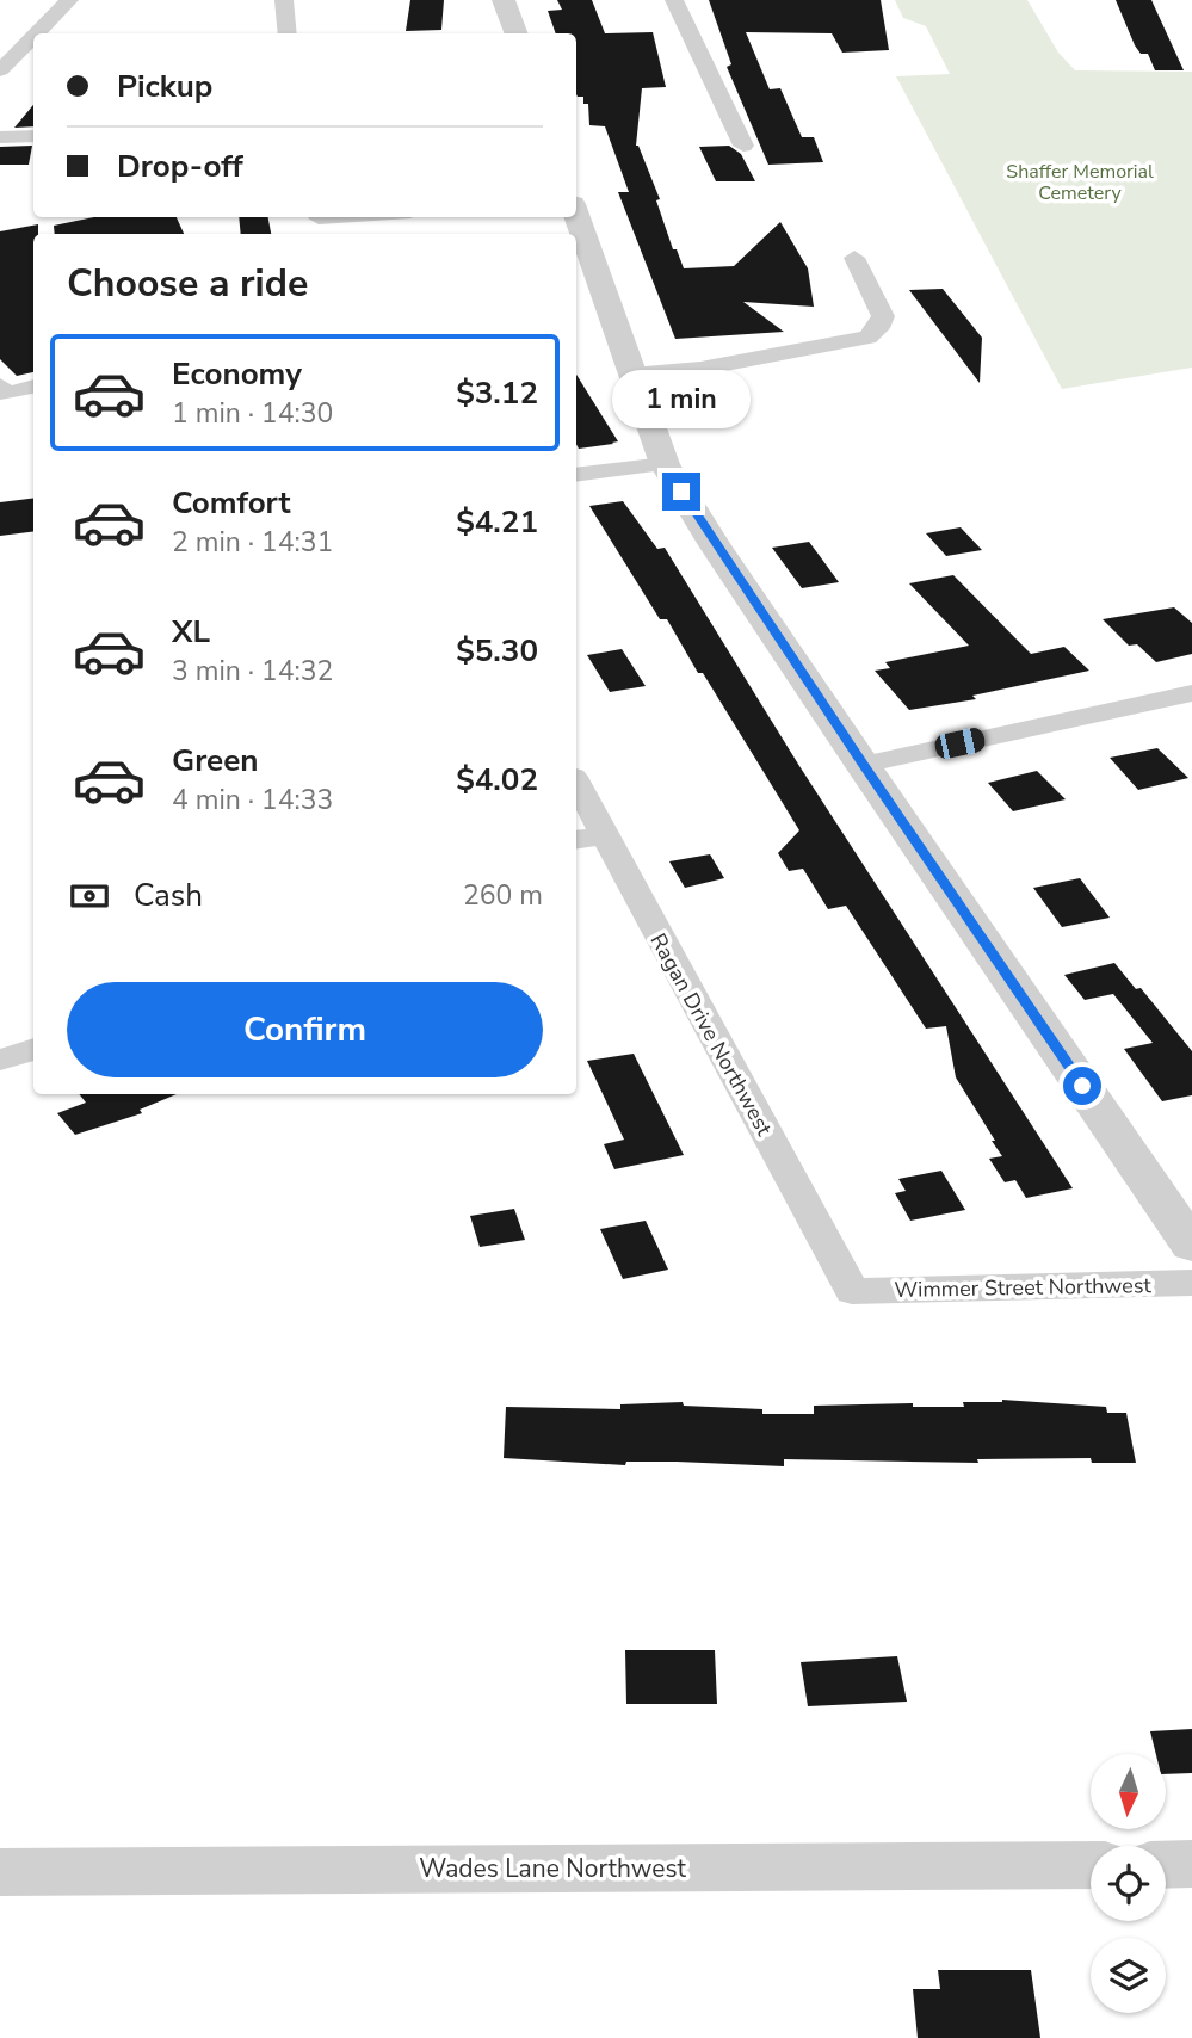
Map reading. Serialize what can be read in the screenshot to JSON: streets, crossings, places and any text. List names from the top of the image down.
{
  "streets": {
    "street": ["Ragan Drive Northwest", "Wimmer Street Northwest", "Wades Lane Northwest"]
  },
  "crossings": [
    ["Ragan Drive Northwest", "Wimmer Street Northwest"]
  ],
  "parks": ["Shaffer Memorial Cemetery"],
  "north": "bottom",
  "page": {
    "banner": ["Pickup", "Drop-off"],
    "heading": "Choose a ride",
    "list": [
      {
        "name": "Economy",
        "note": "1 min · 14:30",
        "value": "$3.12"
      },
      {
        "name": "Comfort",
        "note": "2 min · 14:31",
        "value": "$4.21"
      },
      {
        "name": "XL",
        "note": "3 min · 14:32",
        "value": "$5.30"
      },
      {
        "name": "Green",
        "note": "4 min · 14:33",
        "value": "$4.02"
      }
    ],
    "bubble": "1 min",
    "pay": ["Cash", "260 m"],
    "buttons": "Confirm"
  }
}
